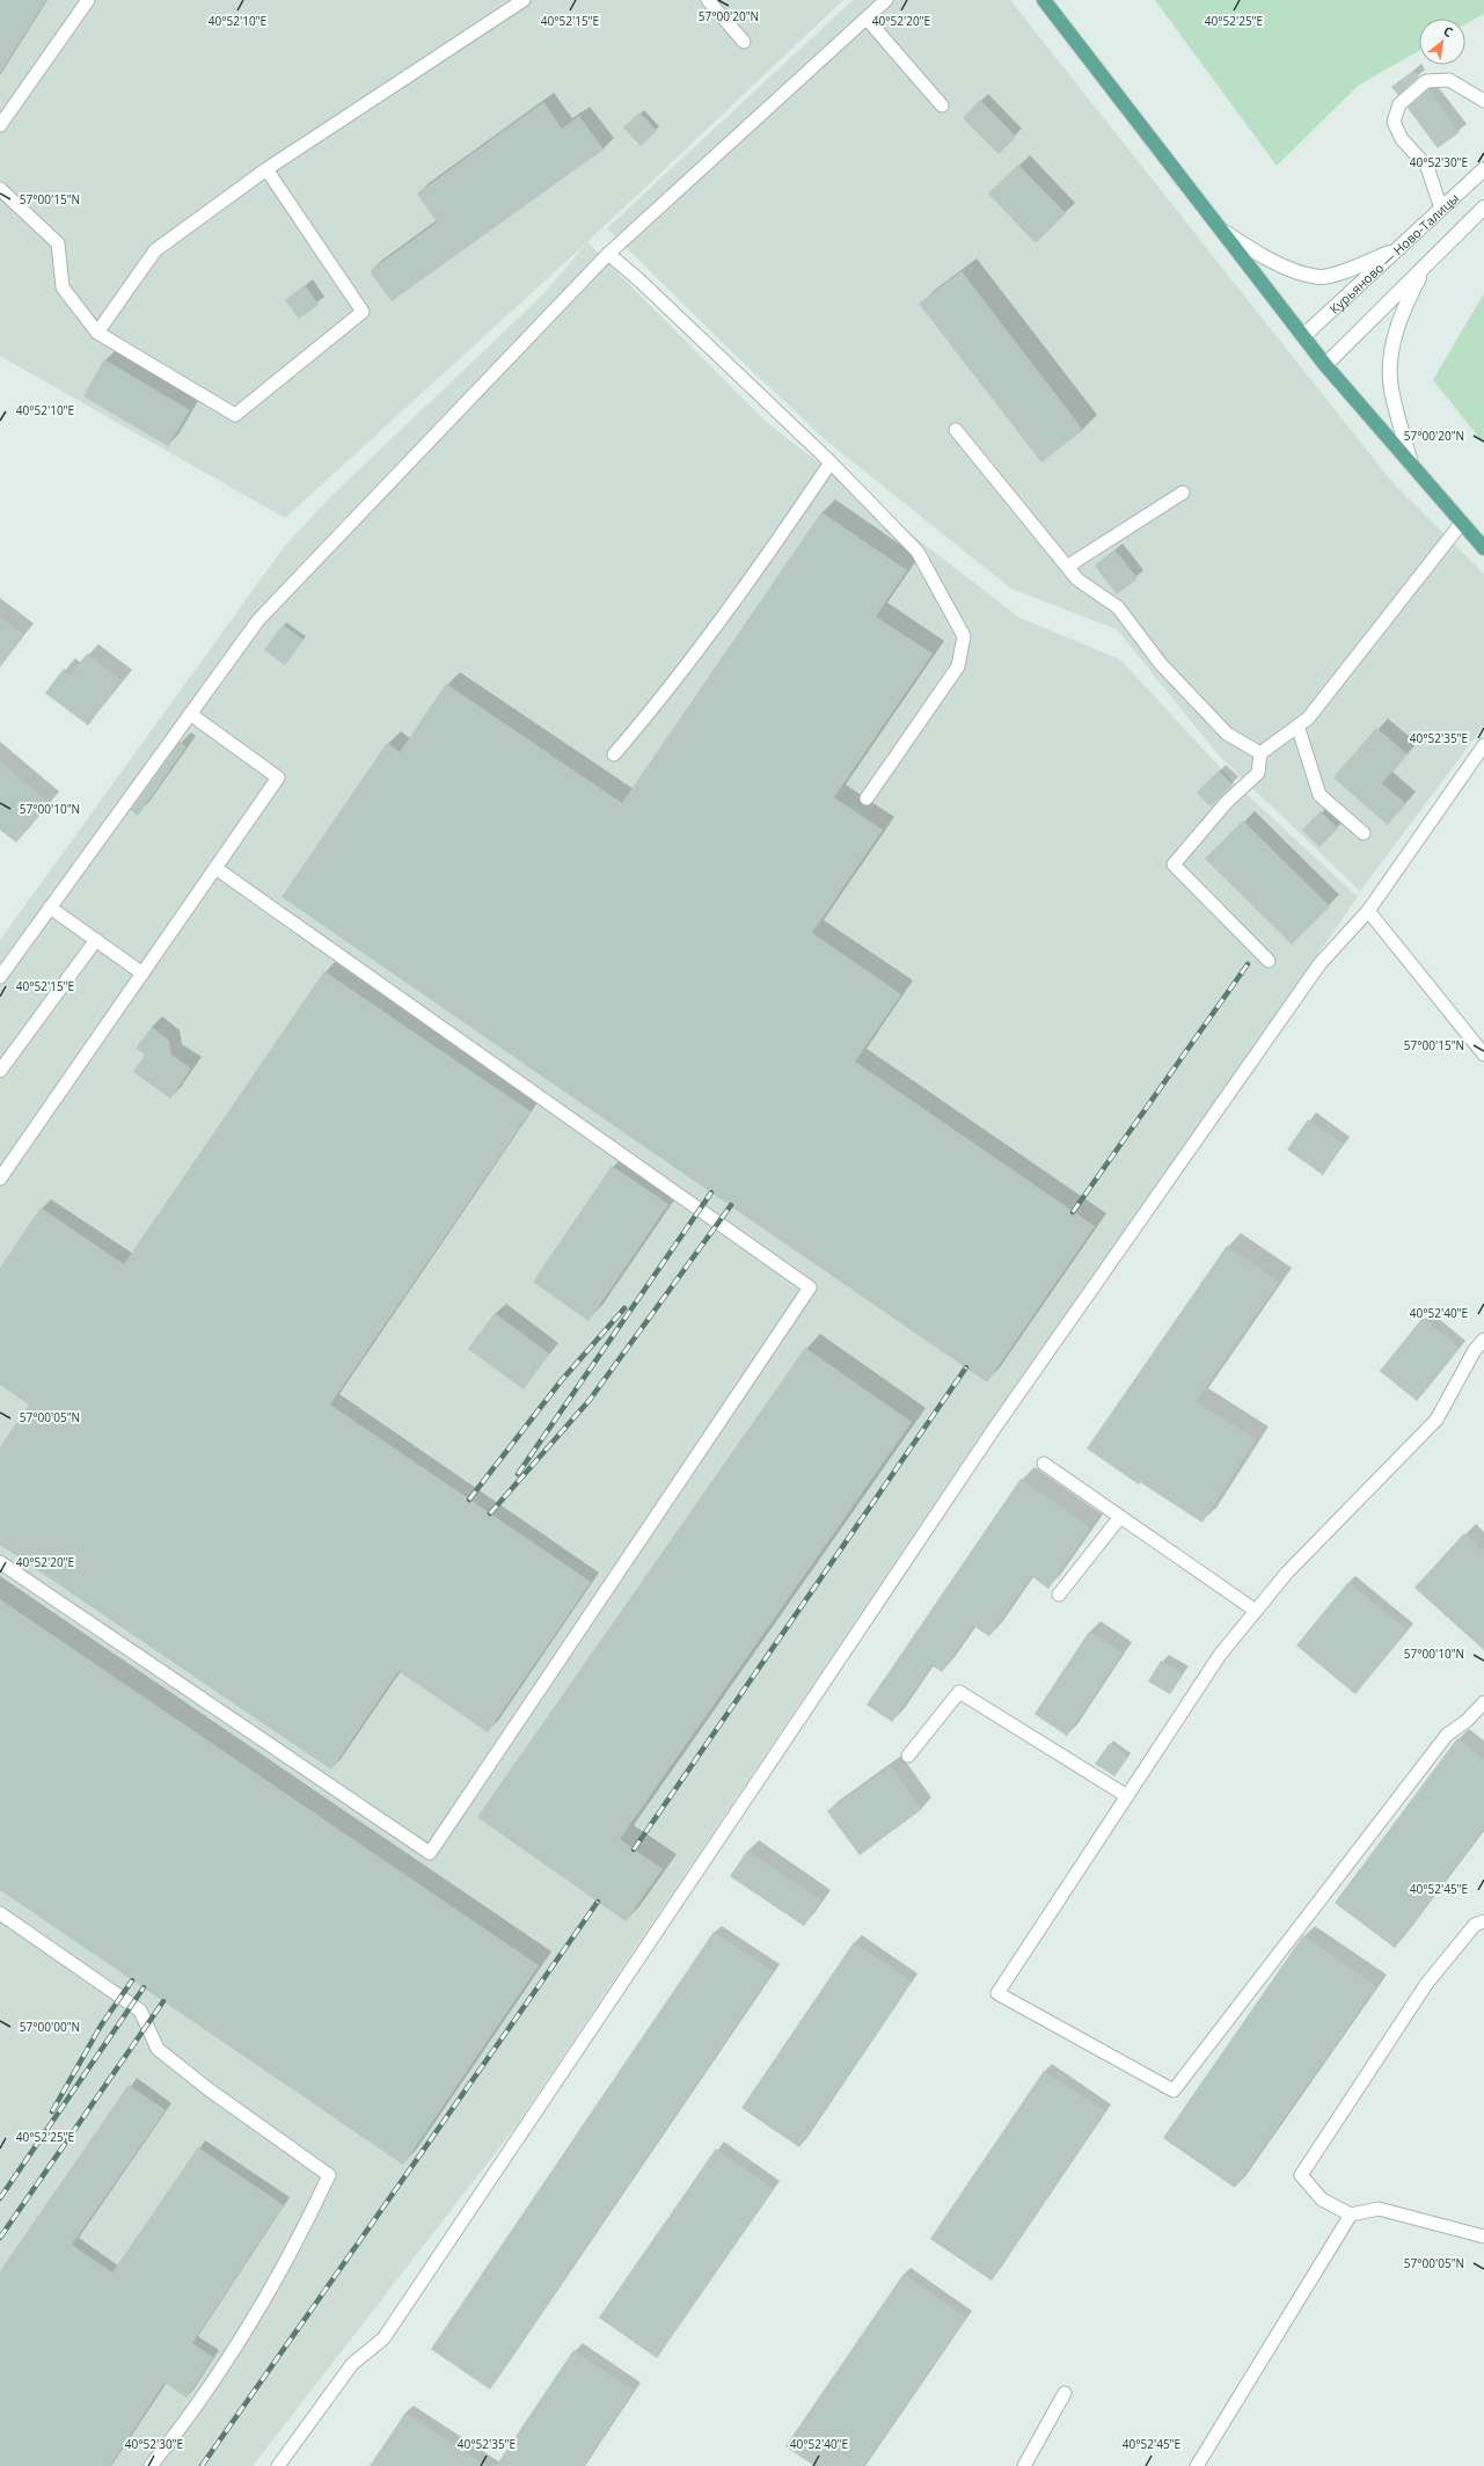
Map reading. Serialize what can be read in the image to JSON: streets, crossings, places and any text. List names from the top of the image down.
{
  "streets": {
    "main road": ["Курьяново — Ново-Талицы"]
  },
  "north": "top right",
  "coordinates": [
    "57°00'20\"N",
    "40°52'10\"E",
    "40°52'15\"E",
    "40°52'20\"E",
    "40°52'25\"E",
    "40°52'30\"E",
    "57°00'15\"N",
    "40°52'35\"E",
    "57°00'10\"N",
    "40°52'40\"E",
    "57°00'05\"N",
    "40°52'45\"E",
    "57°00'00\"N"
  ]
}
